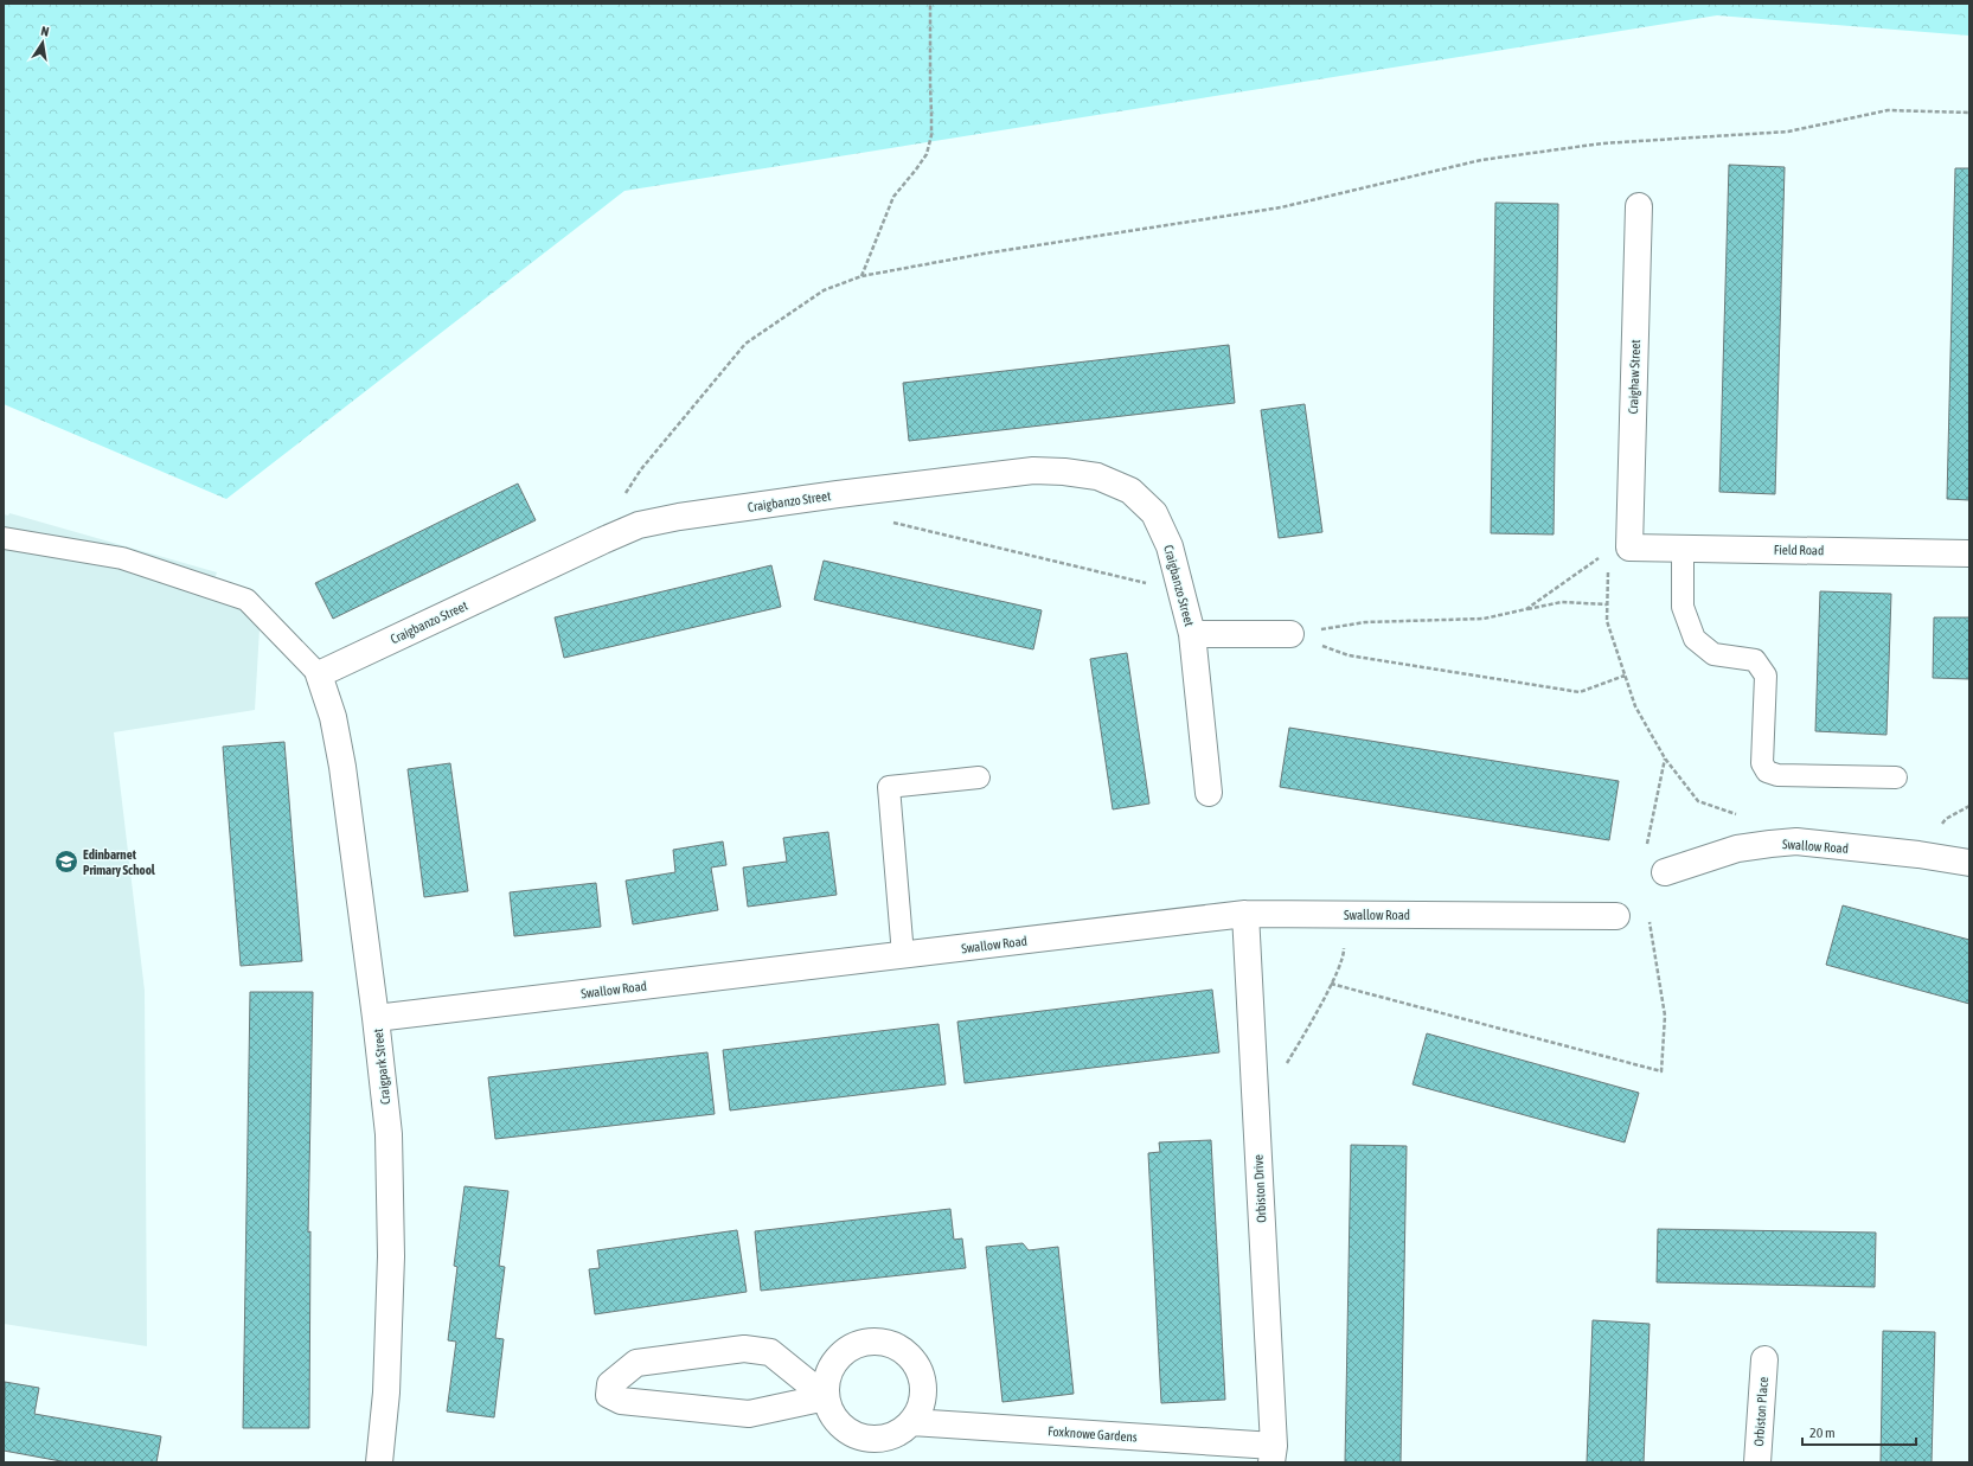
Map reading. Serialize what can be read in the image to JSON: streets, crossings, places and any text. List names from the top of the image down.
{
  "streets": {
    "street": [
      "Craighaw Street",
      "Craigbanzo Street",
      "Field Road",
      "Swallow Road",
      "Craigpark Street",
      "Orbiston Drive",
      "Orbiston Place",
      "Foxknowe Gardens"
    ]
  },
  "crossings": [
    ["Craighaw Street", "Field Road"],
    ["Craigbanzo Street", "Craigpark Street"],
    ["Swallow Road", "Craigpark Street"],
    ["Swallow Road", "Orbiston Drive"],
    ["Orbiston Drive", "Foxknowe Gardens"]
  ],
  "places": {
    "school or university": ["Edinbarnet Primary School"]
  },
  "scale_bar": "20 m",
  "north": "top"
}
